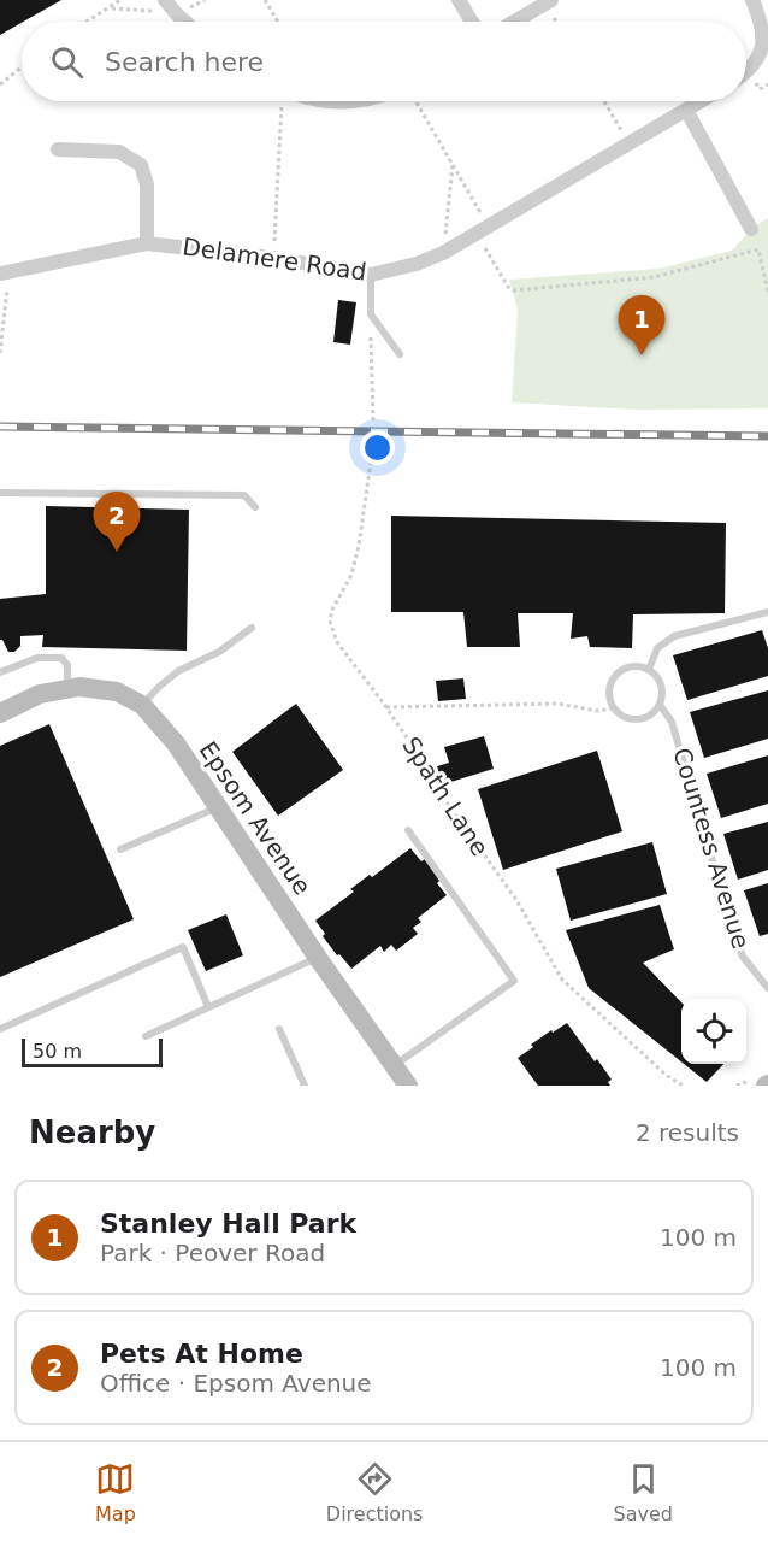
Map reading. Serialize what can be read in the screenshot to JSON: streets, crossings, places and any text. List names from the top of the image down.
{
  "streets": {
    "street": ["Delamere Road", "Epsom Avenue"],
    "lane": ["Countess Avenue"],
    "path": ["Spath Lane"]
  },
  "scale_bar": "50 m",
  "page": {
    "search": "Search here",
    "pins": ["1", "2"],
    "scale": "50 m",
    "heading": ["Nearby", "2 results"],
    "list": [
      {
        "mark": "1",
        "name": "Stanley Hall Park",
        "note": "Park · Peover Road",
        "value": "100 m"
      },
      {
        "mark": "2",
        "name": "Pets At Home",
        "note": "Office · Epsom Avenue",
        "value": "100 m"
      }
    ],
    "nav": ["Map", "Directions", "Saved"]
  }
}
